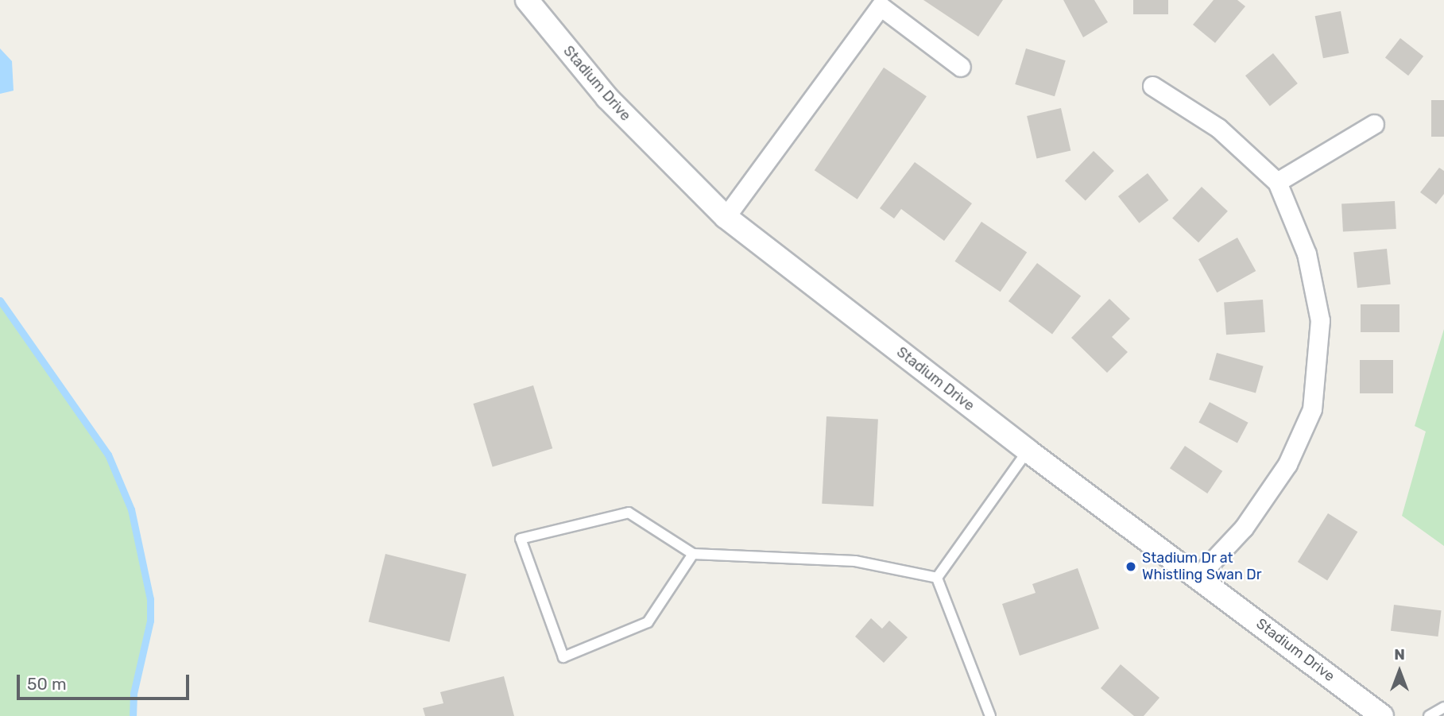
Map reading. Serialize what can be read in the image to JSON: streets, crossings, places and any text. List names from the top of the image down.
{
  "streets": {
    "street": ["Stadium Drive"]
  },
  "places": ["Stadium Dr at Whistling Swan Dr"],
  "scale_bar": "50 m",
  "north": "top"
}
